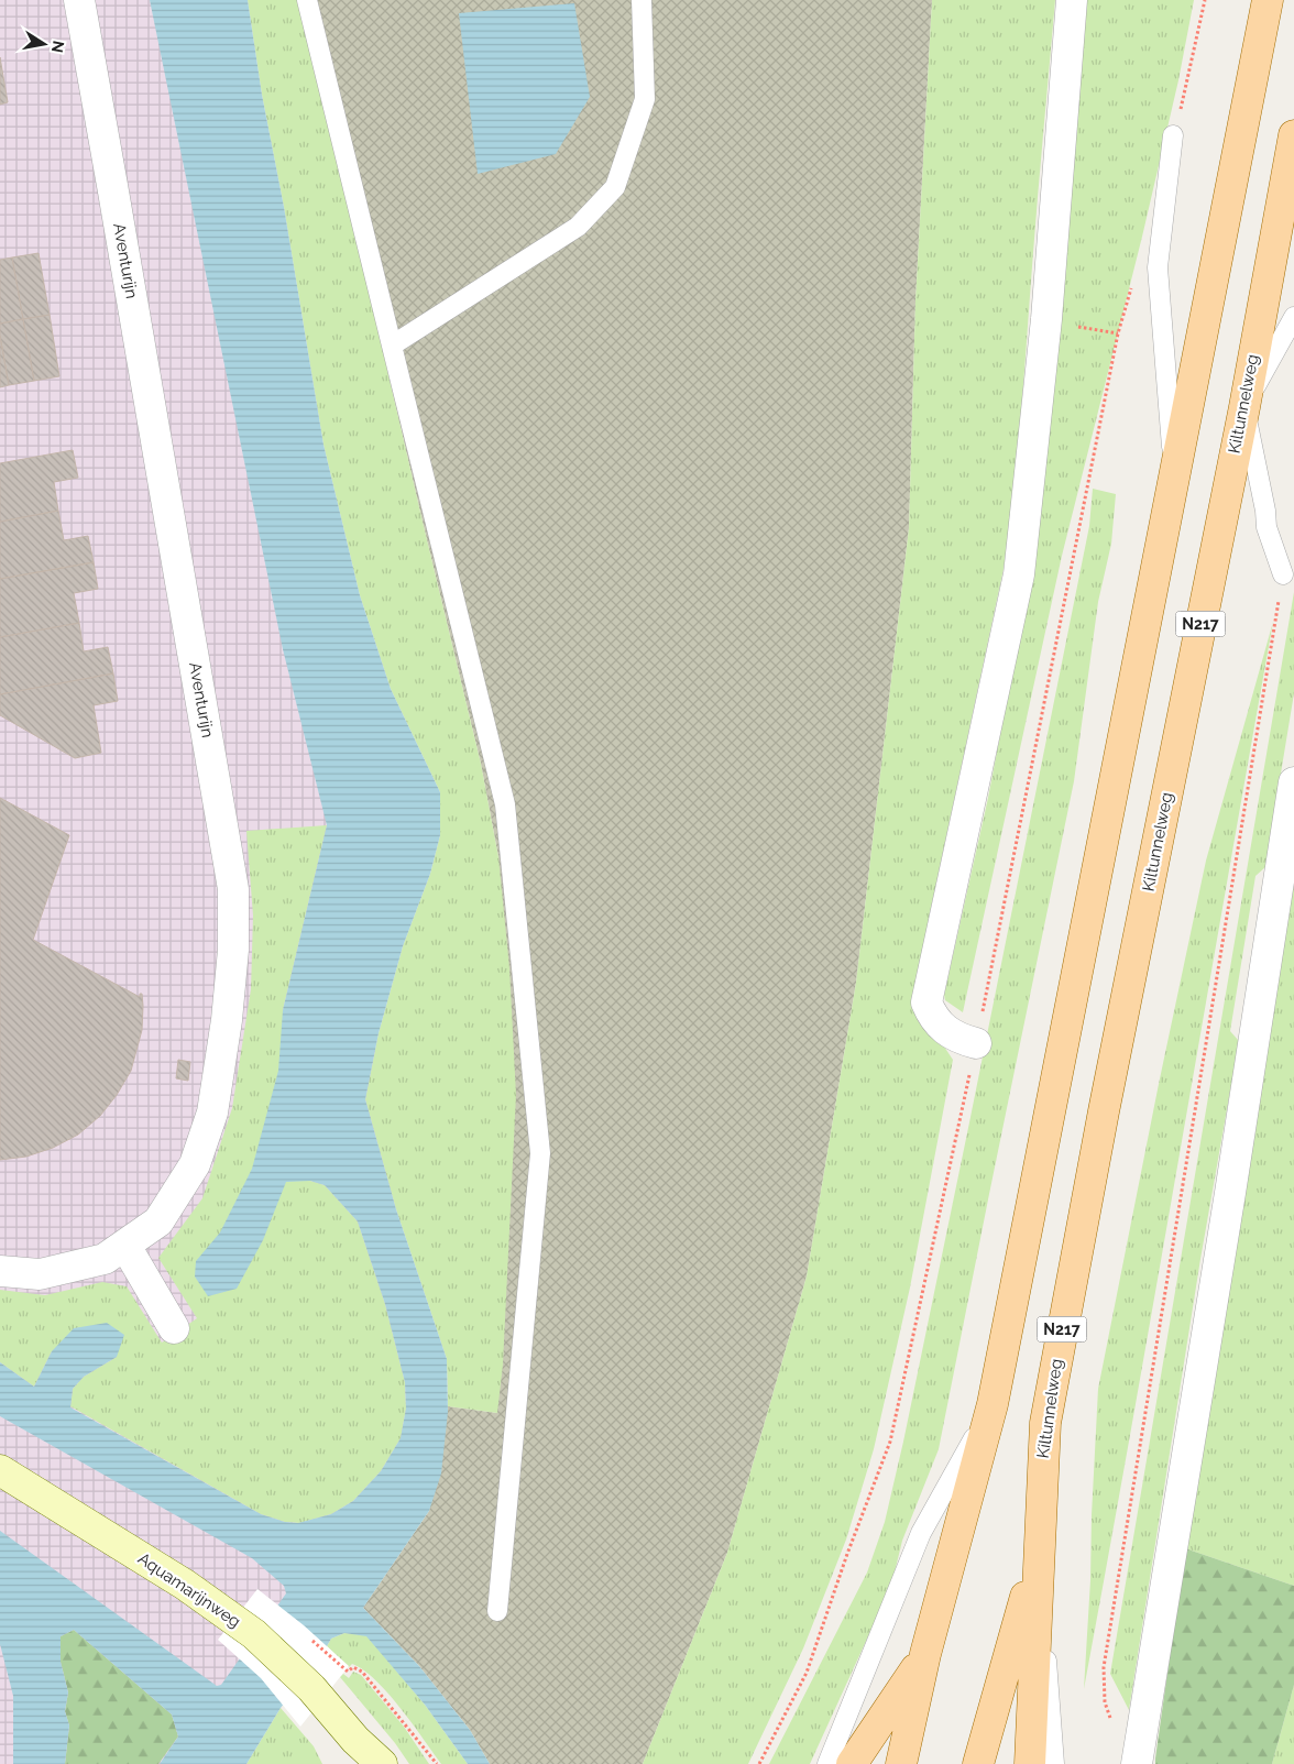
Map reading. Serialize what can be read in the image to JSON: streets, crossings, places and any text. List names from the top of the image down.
{
  "streets": {
    "main road": ["Kiltunnelweg", "N217"],
    "street": ["Aventurijn", "Aquamarijnweg"]
  },
  "north": "right"
}
